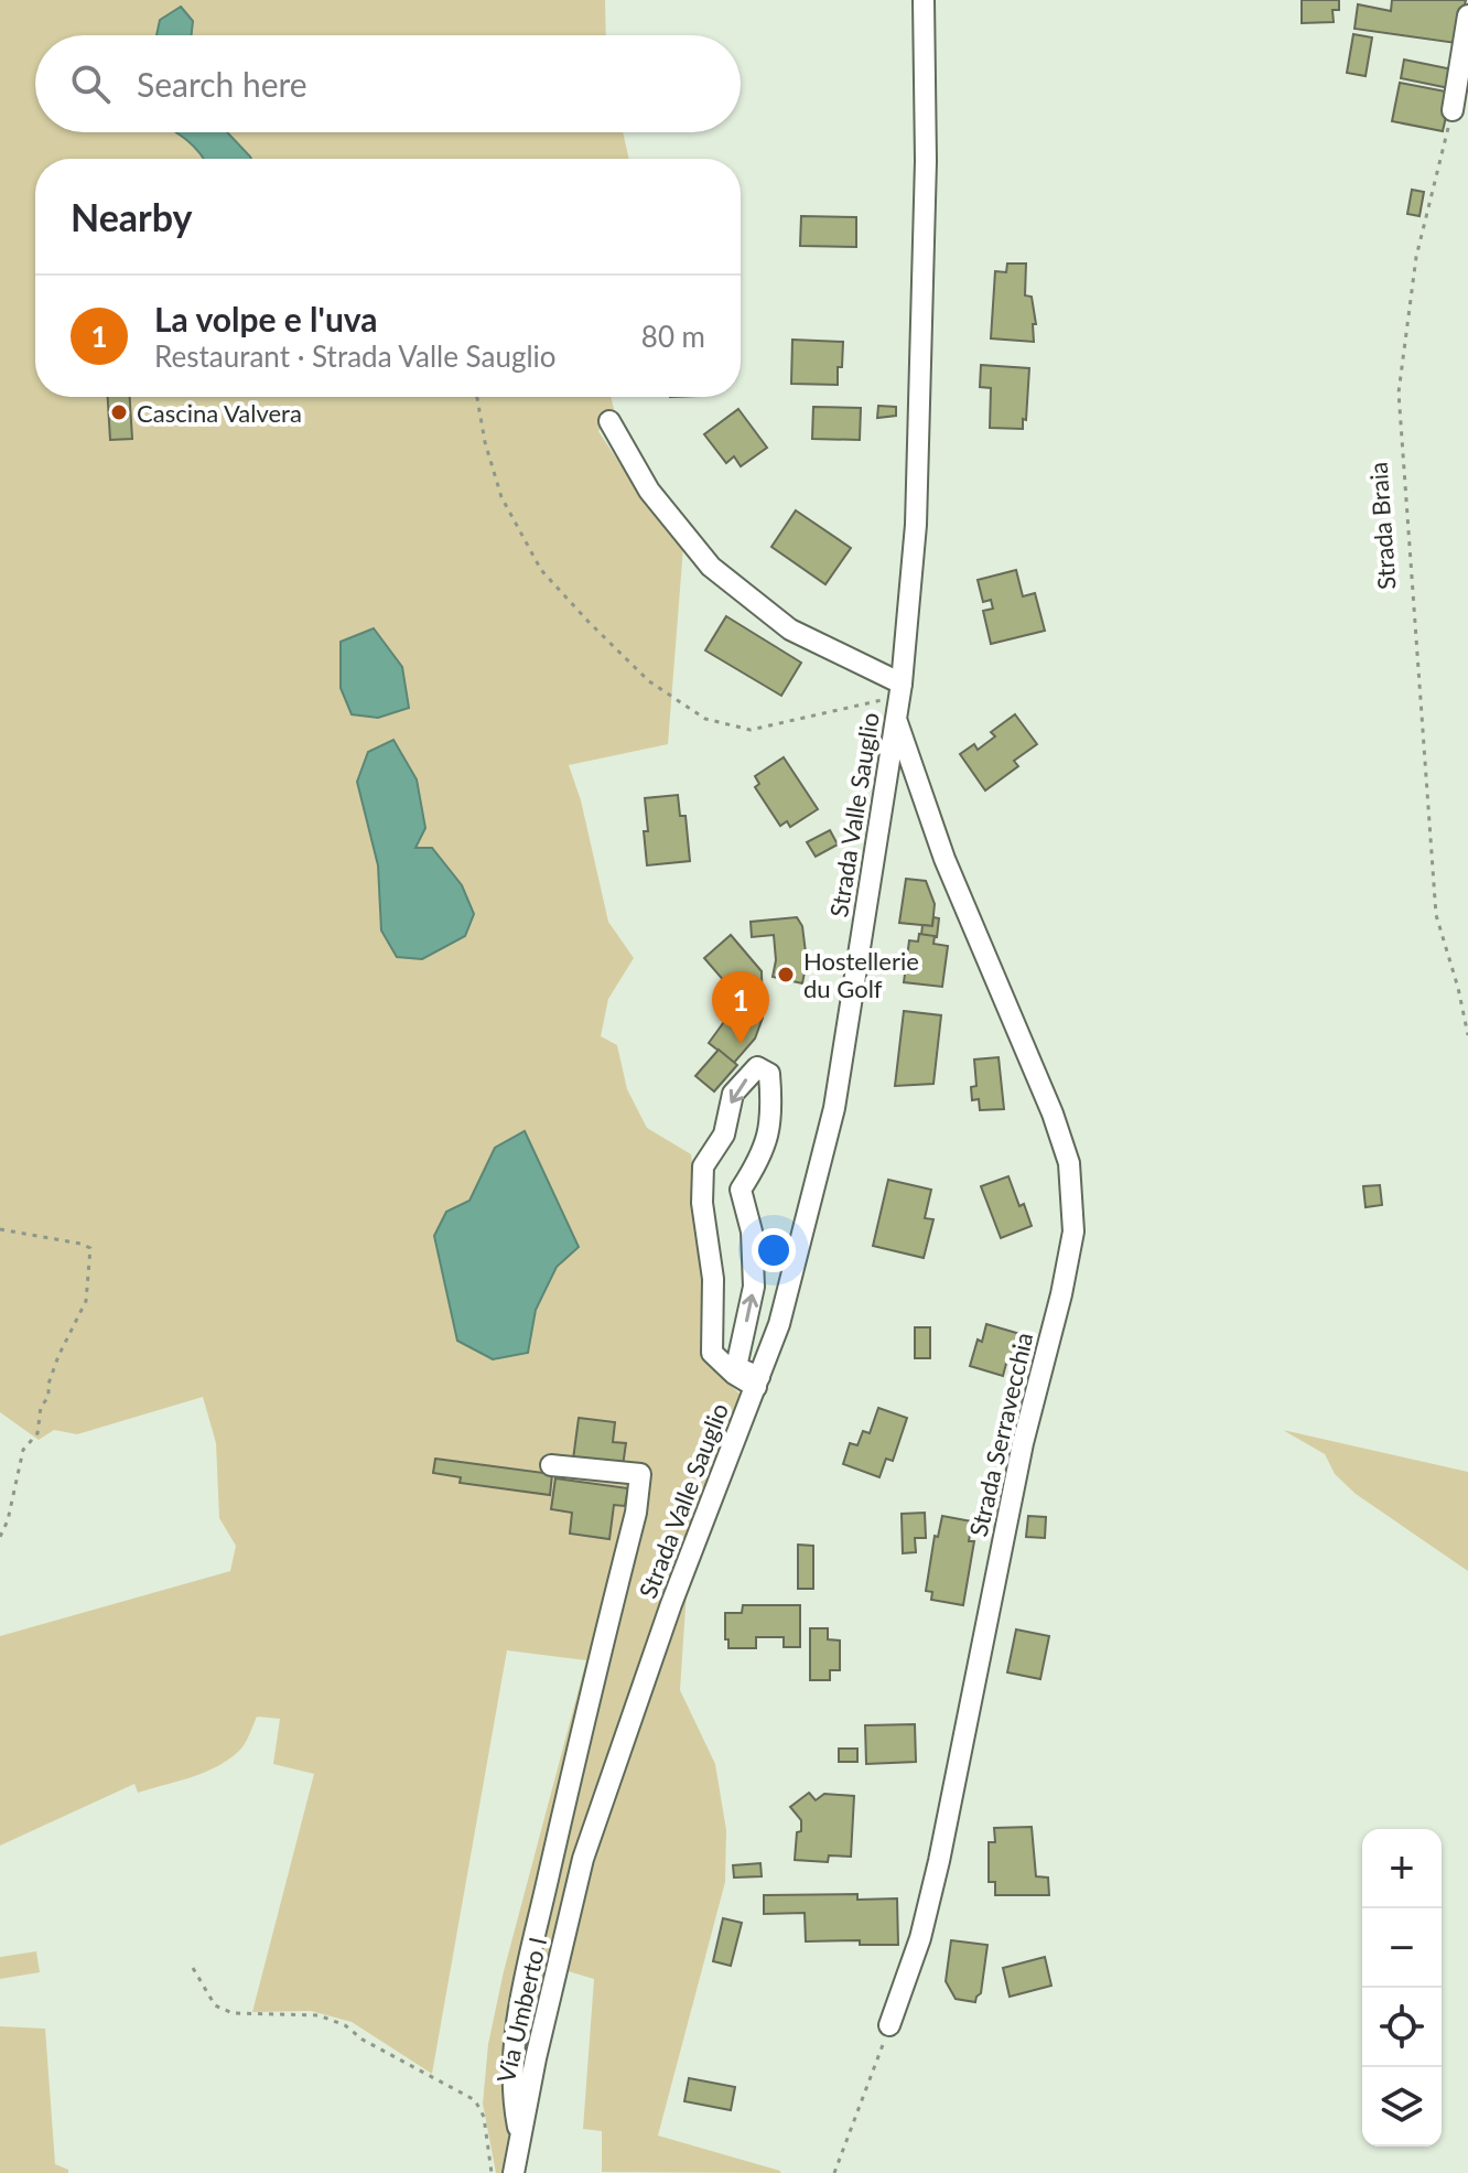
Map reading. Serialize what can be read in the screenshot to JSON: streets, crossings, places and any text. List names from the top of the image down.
{
  "streets": {
    "street": ["Strada Valle Sauglio", "Strada Serravecchia", "Via Umberto I"],
    "path": ["Strada Braia"]
  },
  "crossings": [
    ["Strada Valle Sauglio", "Strada Serravecchia"],
    ["Strada Valle Sauglio", "Via Umberto I"]
  ],
  "places": ["Cascina Valvera", "Hostellerie du Golf"],
  "page": {
    "search": "Search here",
    "heading": "Nearby",
    "list": [
      {
        "mark": "1",
        "name": "La volpe e l'uva",
        "note": "Restaurant · Strada Valle Sauglio",
        "value": "80 m"
      }
    ],
    "pins": "1",
    "map_buttons": ["+", "−"]
  }
}
